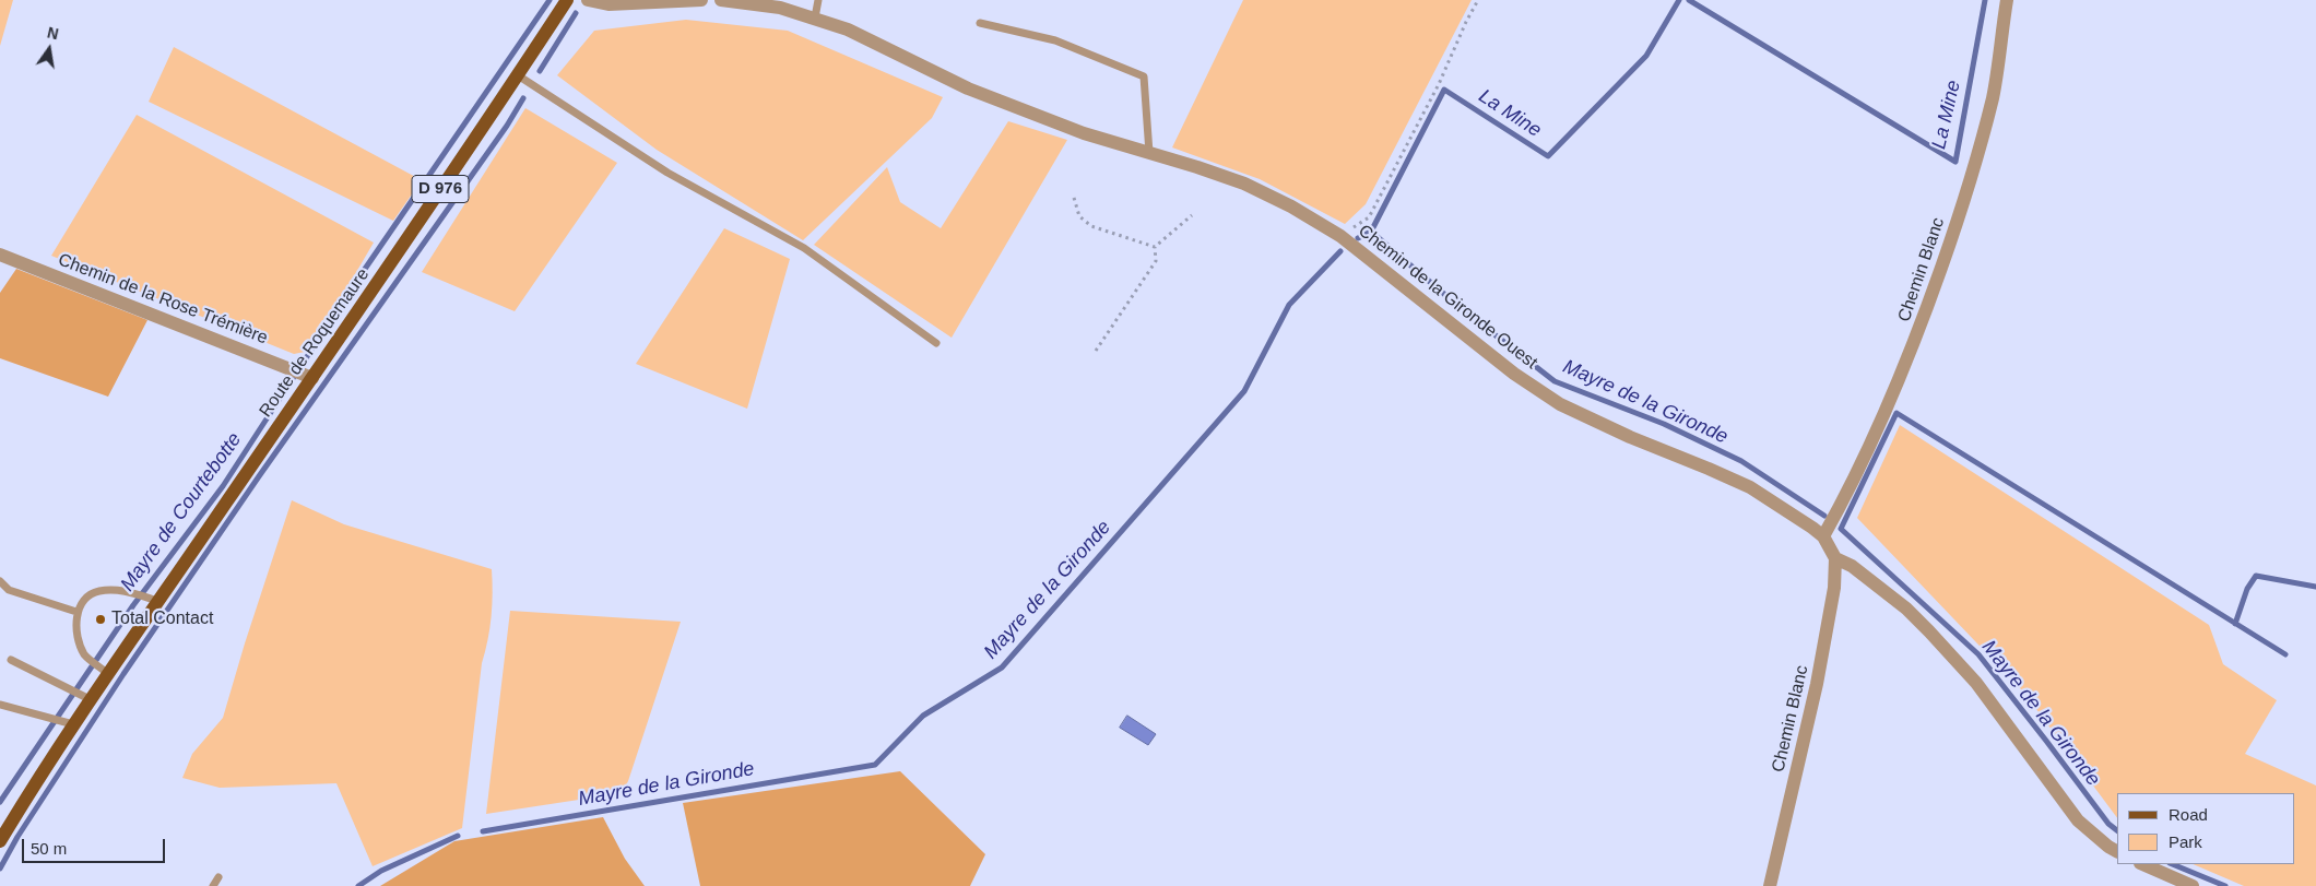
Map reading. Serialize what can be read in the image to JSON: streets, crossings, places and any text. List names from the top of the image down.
{
  "streets": {
    "main road": ["D 976", "Route de Roquemaure"],
    "street": ["Chemin Blanc", "Chemin de la Gironde Ouest", "Chemin de la Rose Trémière"]
  },
  "crossings": [
    ["Chemin Blanc", "Chemin de la Gironde Ouest"],
    ["Chemin de la Rose Trémière", "Route de Roquemaure"]
  ],
  "water": ["La Mine", "Mayre de la Gironde", "Mayre de Courtebotte"],
  "places": ["Total Contact"],
  "legend": ["Road", "Park"],
  "scale_bar": "50 m",
  "north": "top"
}
